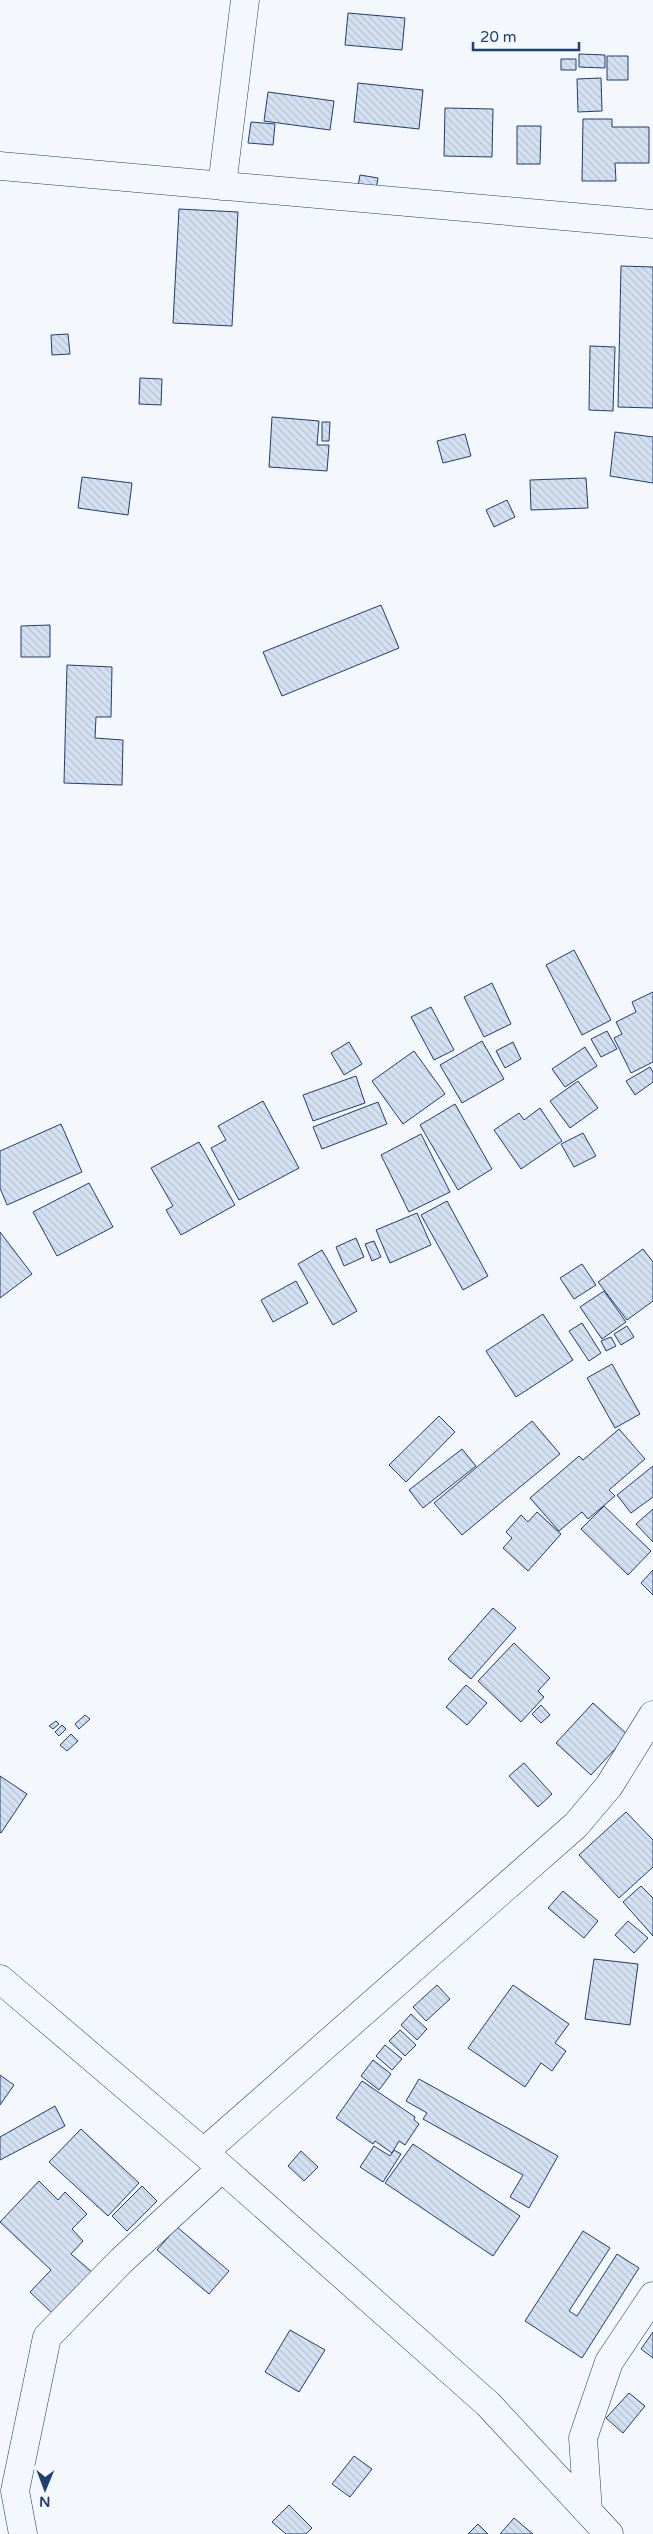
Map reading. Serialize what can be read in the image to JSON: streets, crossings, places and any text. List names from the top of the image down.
{
  "scale_bar": "20 m",
  "north": "bottom"
}
